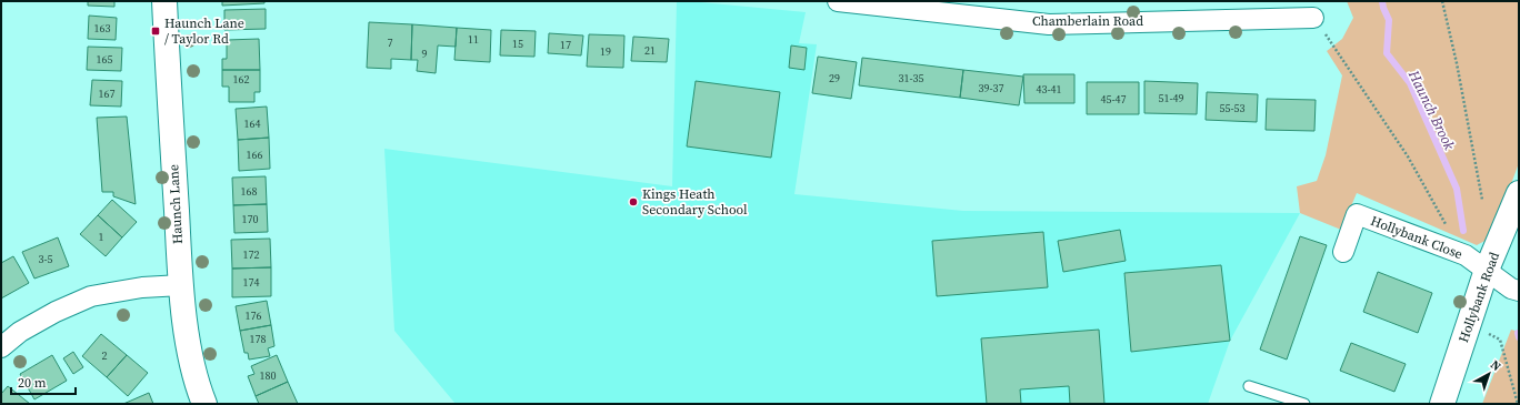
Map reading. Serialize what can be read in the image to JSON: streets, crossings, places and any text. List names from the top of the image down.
{
  "streets": {
    "street": [
      "Chamberlain Road",
      "Haunch Lane",
      "Hollybank Close",
      "Hollybank Road"
    ]
  },
  "crossings": [
    ["Hollybank Close", "Hollybank Road"]
  ],
  "water": ["Haunch Brook"],
  "places": {
    "transit": ["Haunch Lane / Taylor Rd"],
    "other": ["Kings Heath Secondary School"]
  },
  "house_numbers": [
    "163",
    "11",
    "7",
    "15",
    "17",
    "21",
    "19",
    "9",
    "165",
    "29",
    "31-35",
    "162",
    "39-37",
    "43-41",
    "167",
    "51-49",
    "45-47",
    "55-53",
    "164",
    "166",
    "168",
    "170",
    "1",
    "172",
    "3-5",
    "174",
    "176",
    "178",
    "2",
    "180"
  ],
  "scale_bar": "20 m",
  "north": "top right"
}
